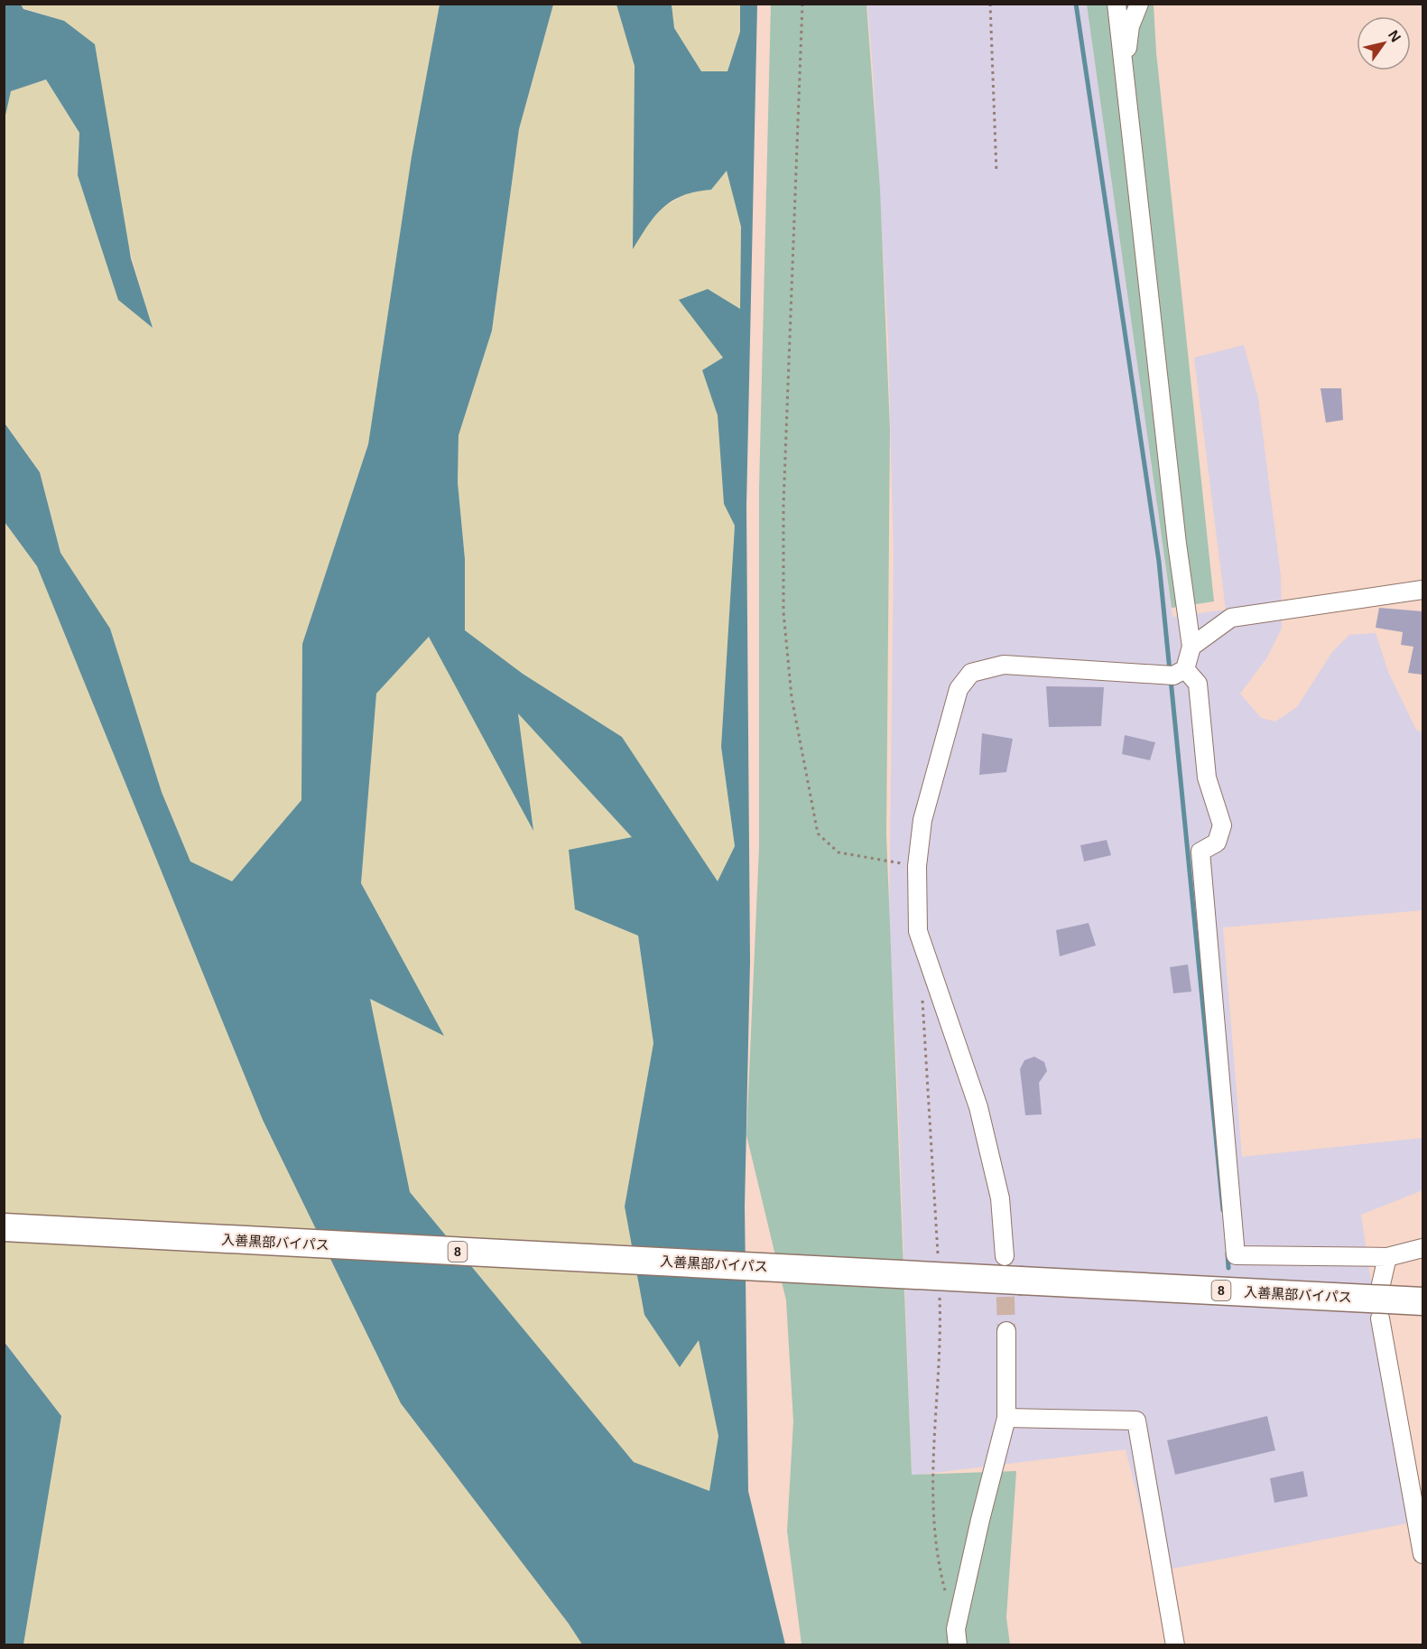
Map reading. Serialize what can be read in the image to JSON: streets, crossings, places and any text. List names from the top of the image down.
{
  "streets": {
    "highway": ["入善黒部バイパス", "8"]
  },
  "north": "top right"
}
